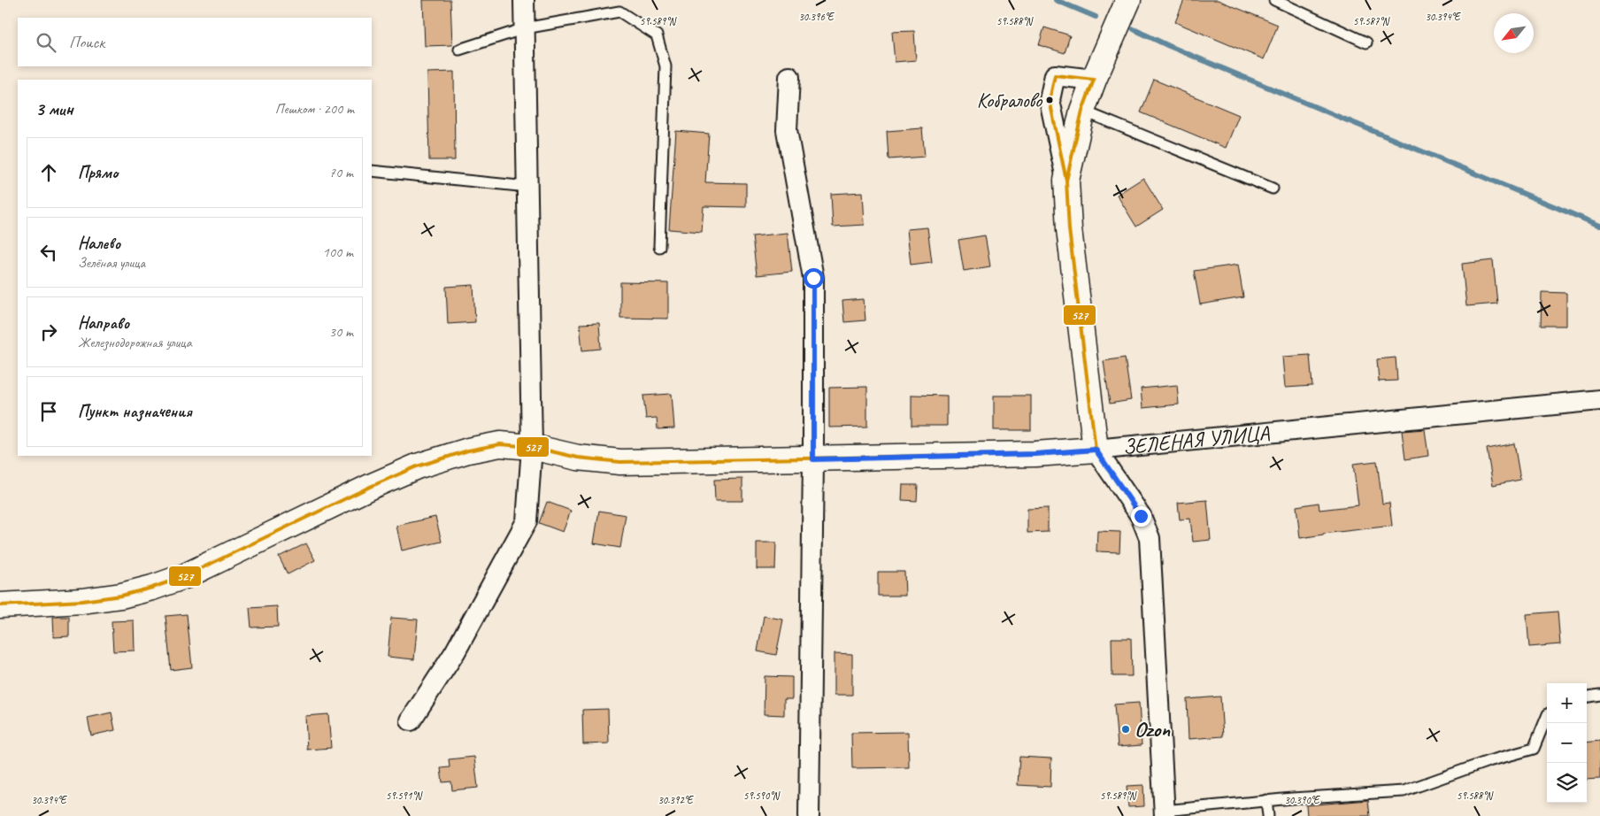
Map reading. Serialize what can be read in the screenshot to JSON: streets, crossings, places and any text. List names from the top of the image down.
{
  "streets": {
    "street": ["ЗЕЛЁНАЯ УЛИЦА"]
  },
  "places": ["Кобралово", "Ozon"],
  "lines": ["transit line 527"],
  "north": "bottom left",
  "page": {
    "search": "Поиск",
    "heading": ["3 мин", "Пешком · 200 m"],
    "list": [
      ["Прямо", "70 m"],
      ["Налево", "Зелёная улица", "100 m"],
      ["Направо", "Железнодорожная улица", "30 m"],
      "Пункт назначения"
    ],
    "map_buttons": ["+", "−"]
  },
  "coordinates": [
    "30.396°E",
    "30.394°E",
    "59.589°N",
    "59.588°N",
    "59.587°N",
    "59.591°N",
    "59.590°N",
    "30.392°E",
    "30.390°E"
  ]
}
